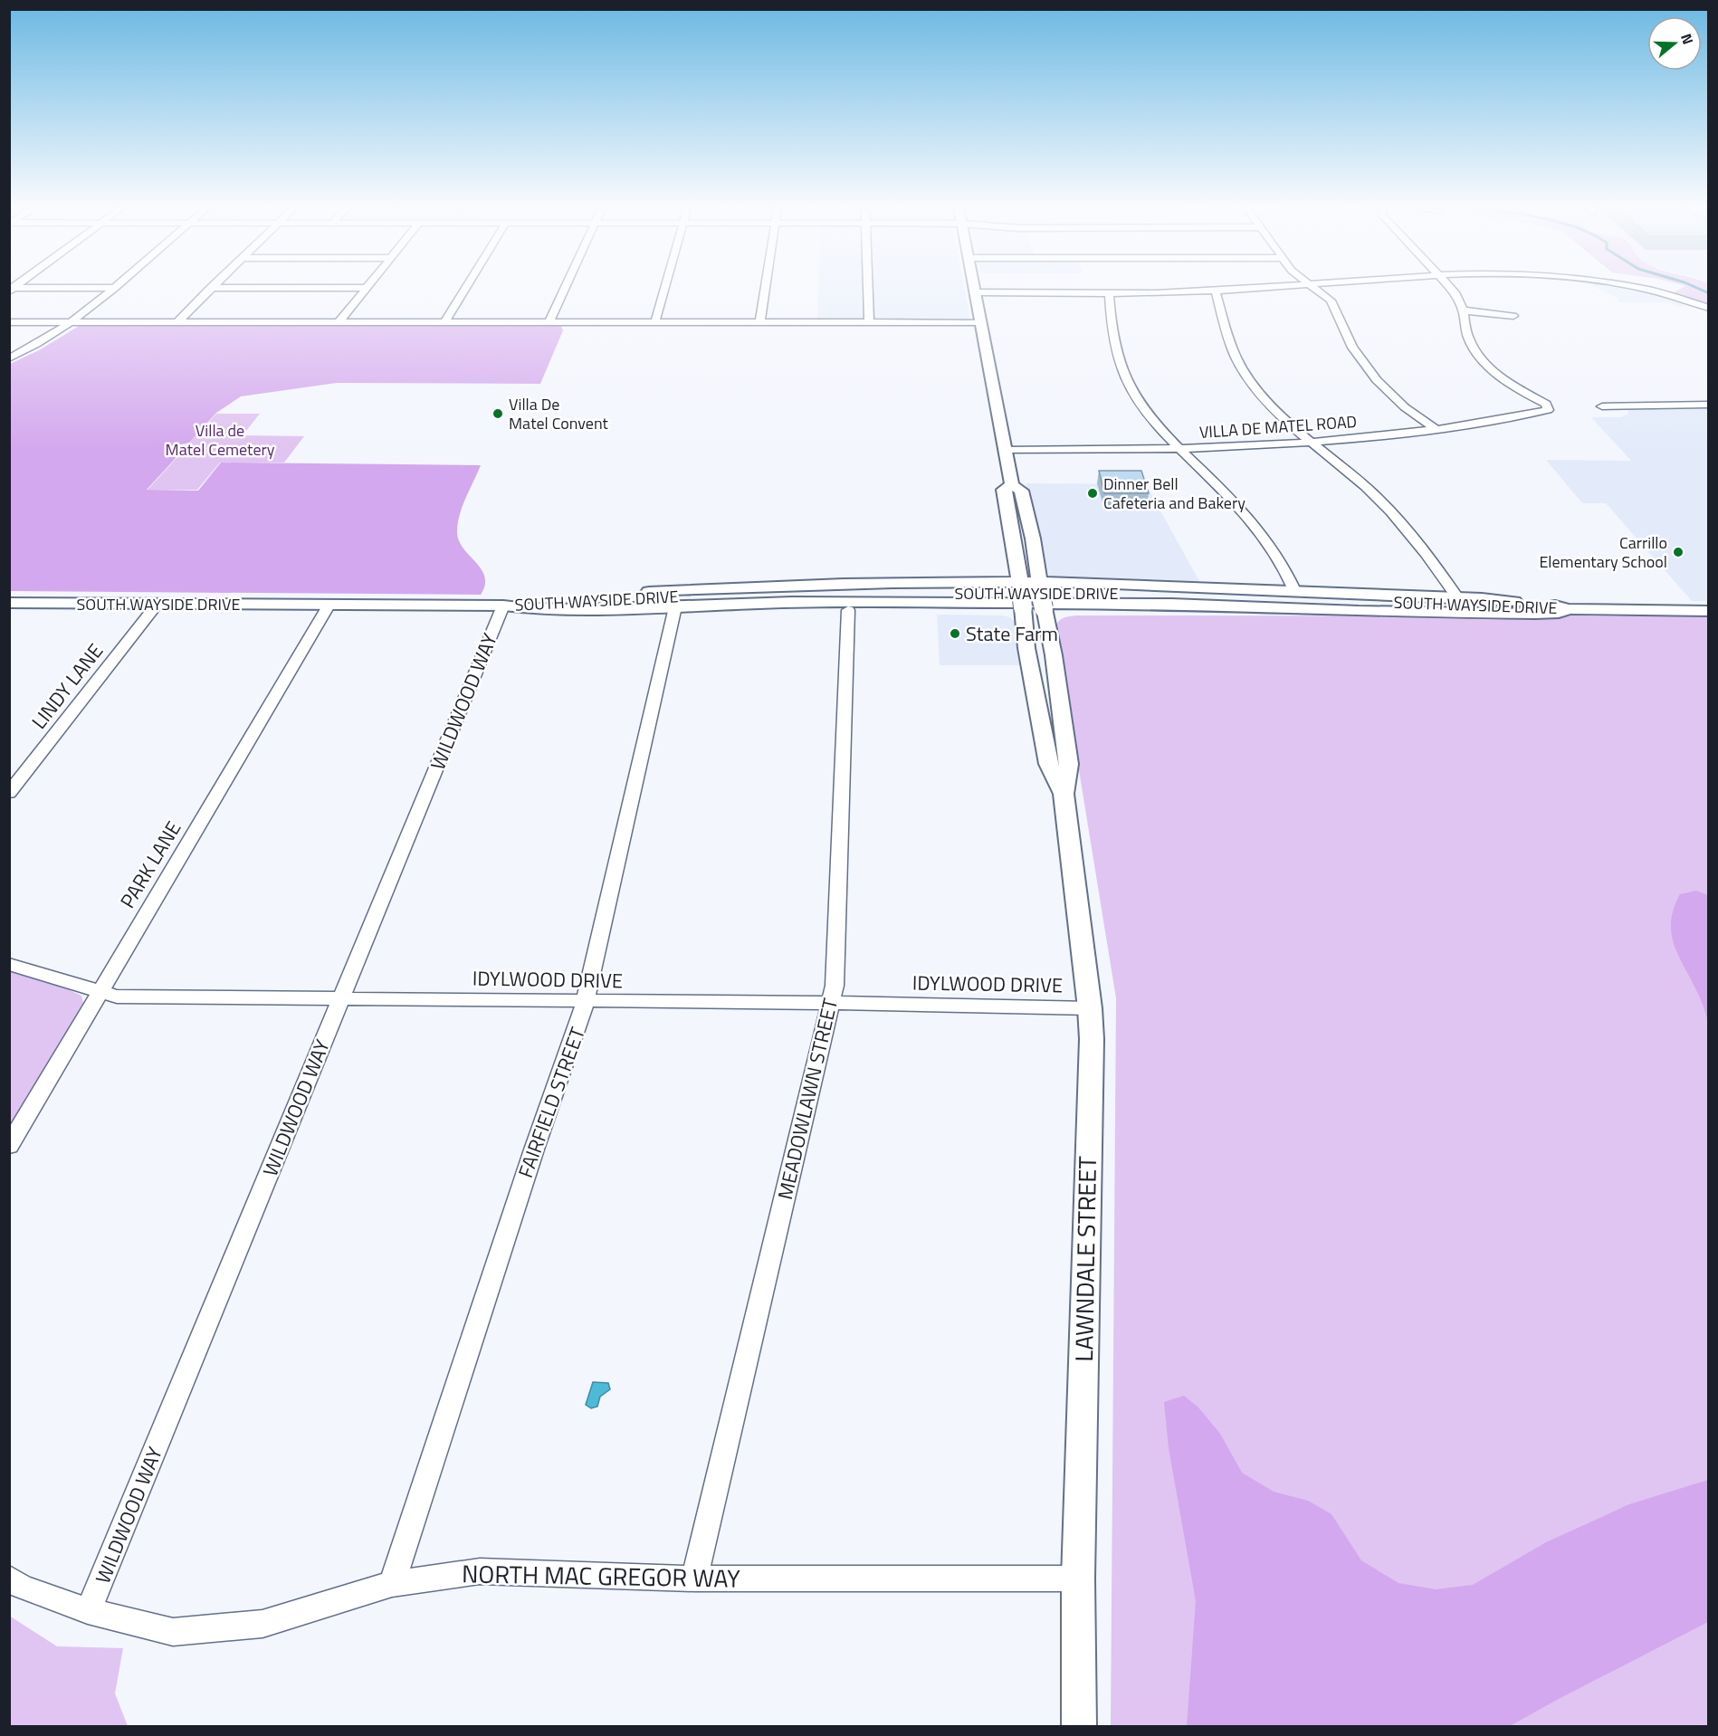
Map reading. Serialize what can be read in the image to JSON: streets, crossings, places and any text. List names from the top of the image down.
{
  "streets": {
    "main road": ["SOUTH WAYSIDE DRIVE", "LAWNDALE STREET"],
    "street": [
      "VILLA DE MATEL ROAD",
      "LINDY LANE",
      "WILDWOOD WAY",
      "PARK LANE",
      "IDYLWOOD DRIVE",
      "MEADOWLAWN STREET",
      "FAIRFIELD STREET",
      "NORTH MAC GREGOR WAY"
    ]
  },
  "crossings": [
    ["VILLA DE MATEL ROAD", "LAWNDALE STREET"],
    ["SOUTH WAYSIDE DRIVE", "LINDY LANE"],
    ["SOUTH WAYSIDE DRIVE", "WILDWOOD WAY"],
    ["SOUTH WAYSIDE DRIVE", "PARK LANE"],
    ["WILDWOOD WAY", "IDYLWOOD DRIVE"],
    ["WILDWOOD WAY", "NORTH MAC GREGOR WAY"],
    ["PARK LANE", "IDYLWOOD DRIVE"],
    ["IDYLWOOD DRIVE", "MEADOWLAWN STREET"],
    ["IDYLWOOD DRIVE", "FAIRFIELD STREET"],
    ["IDYLWOOD DRIVE", "LAWNDALE STREET"],
    ["MEADOWLAWN STREET", "NORTH MAC GREGOR WAY"],
    ["FAIRFIELD STREET", "NORTH MAC GREGOR WAY"],
    ["LAWNDALE STREET", "NORTH MAC GREGOR WAY"]
  ],
  "parks": ["Villa de Matel Cemetery"],
  "places": [
    "Villa De Matel Convent",
    "Dinner Bell Cafeteria and Bakery",
    "Carrillo Elementary School",
    "State Farm"
  ],
  "north": "right"
}
